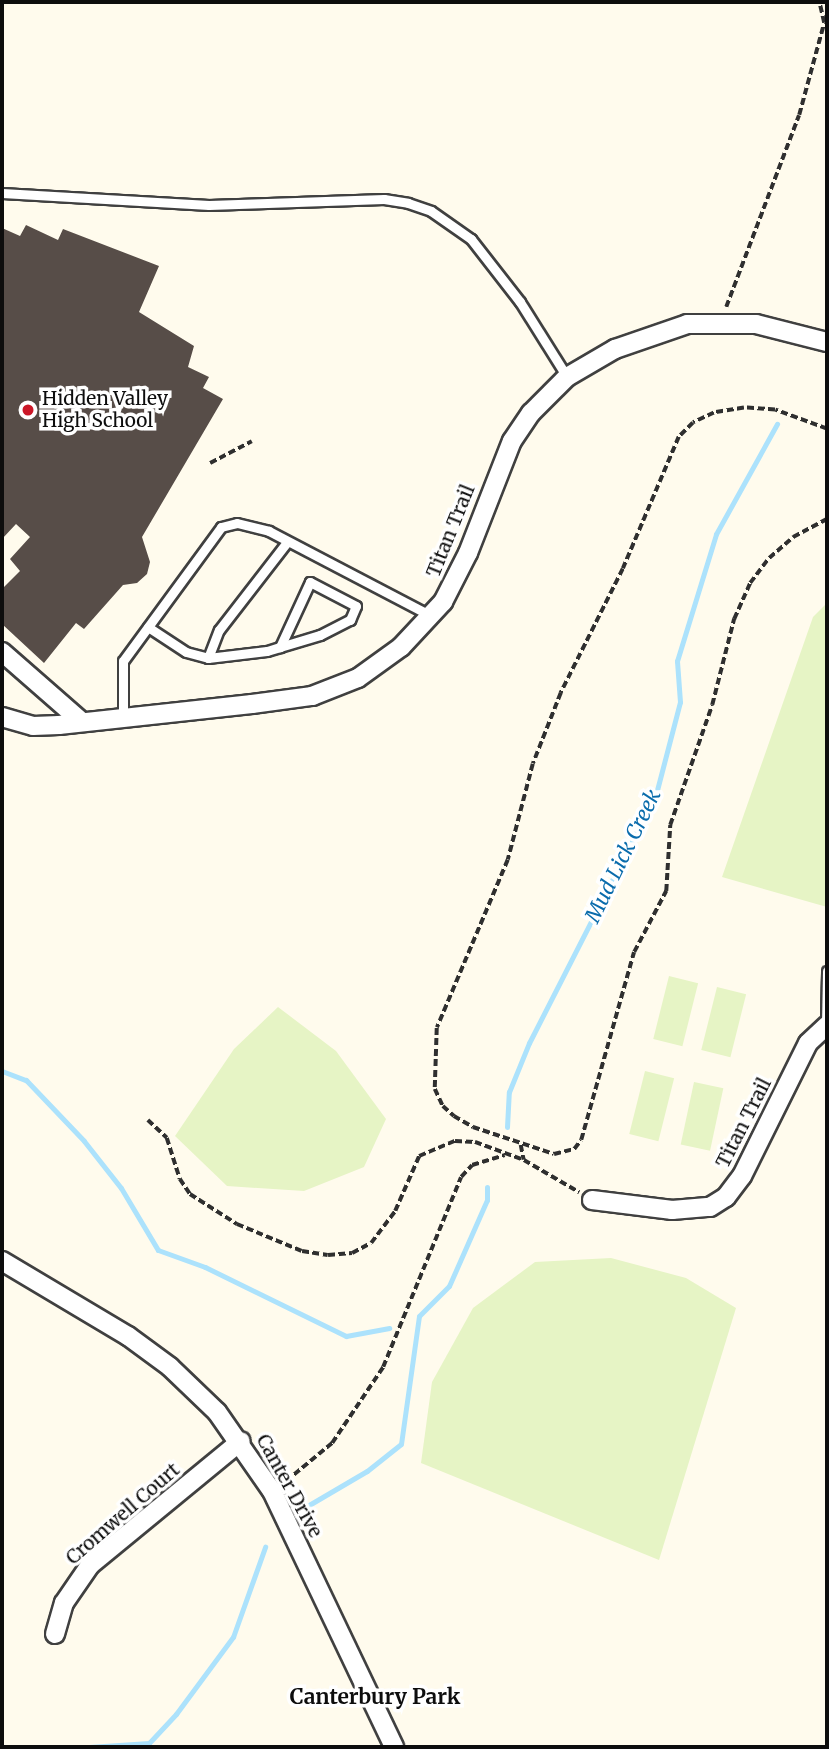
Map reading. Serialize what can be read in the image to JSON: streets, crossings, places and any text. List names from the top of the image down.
{
  "streets": {
    "street": ["Titan Trail", "Canter Drive", "Cromwell Court"]
  },
  "crossings": [
    ["Canter Drive", "Cromwell Court"]
  ],
  "districts": ["Canterbury Park"],
  "water": ["Mud Lick Creek"],
  "places": ["Hidden Valley High School"]
}
